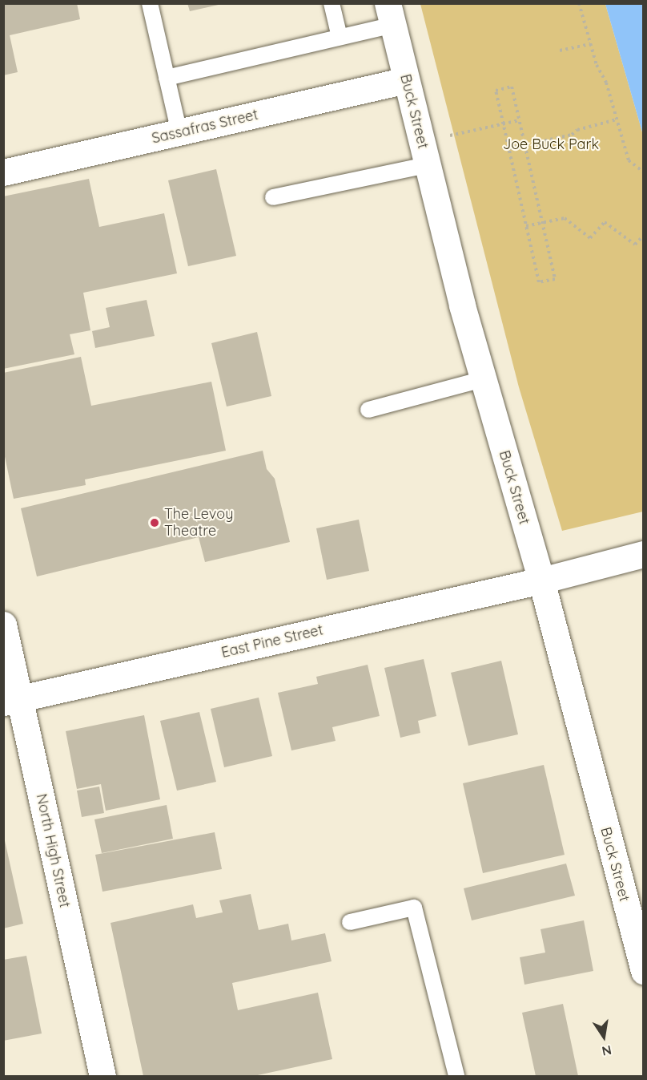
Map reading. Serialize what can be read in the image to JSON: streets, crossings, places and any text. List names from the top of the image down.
{
  "streets": {
    "street": [
      "Buck Street",
      "Sassafras Street",
      "East Pine Street",
      "North High Street"
    ]
  },
  "crossings": [
    ["Buck Street", "Sassafras Street"],
    ["Buck Street", "East Pine Street"],
    ["East Pine Street", "North High Street"]
  ],
  "parks": ["Joe Buck Park"],
  "places": ["The Levoy Theatre"],
  "north": "bottom"
}
